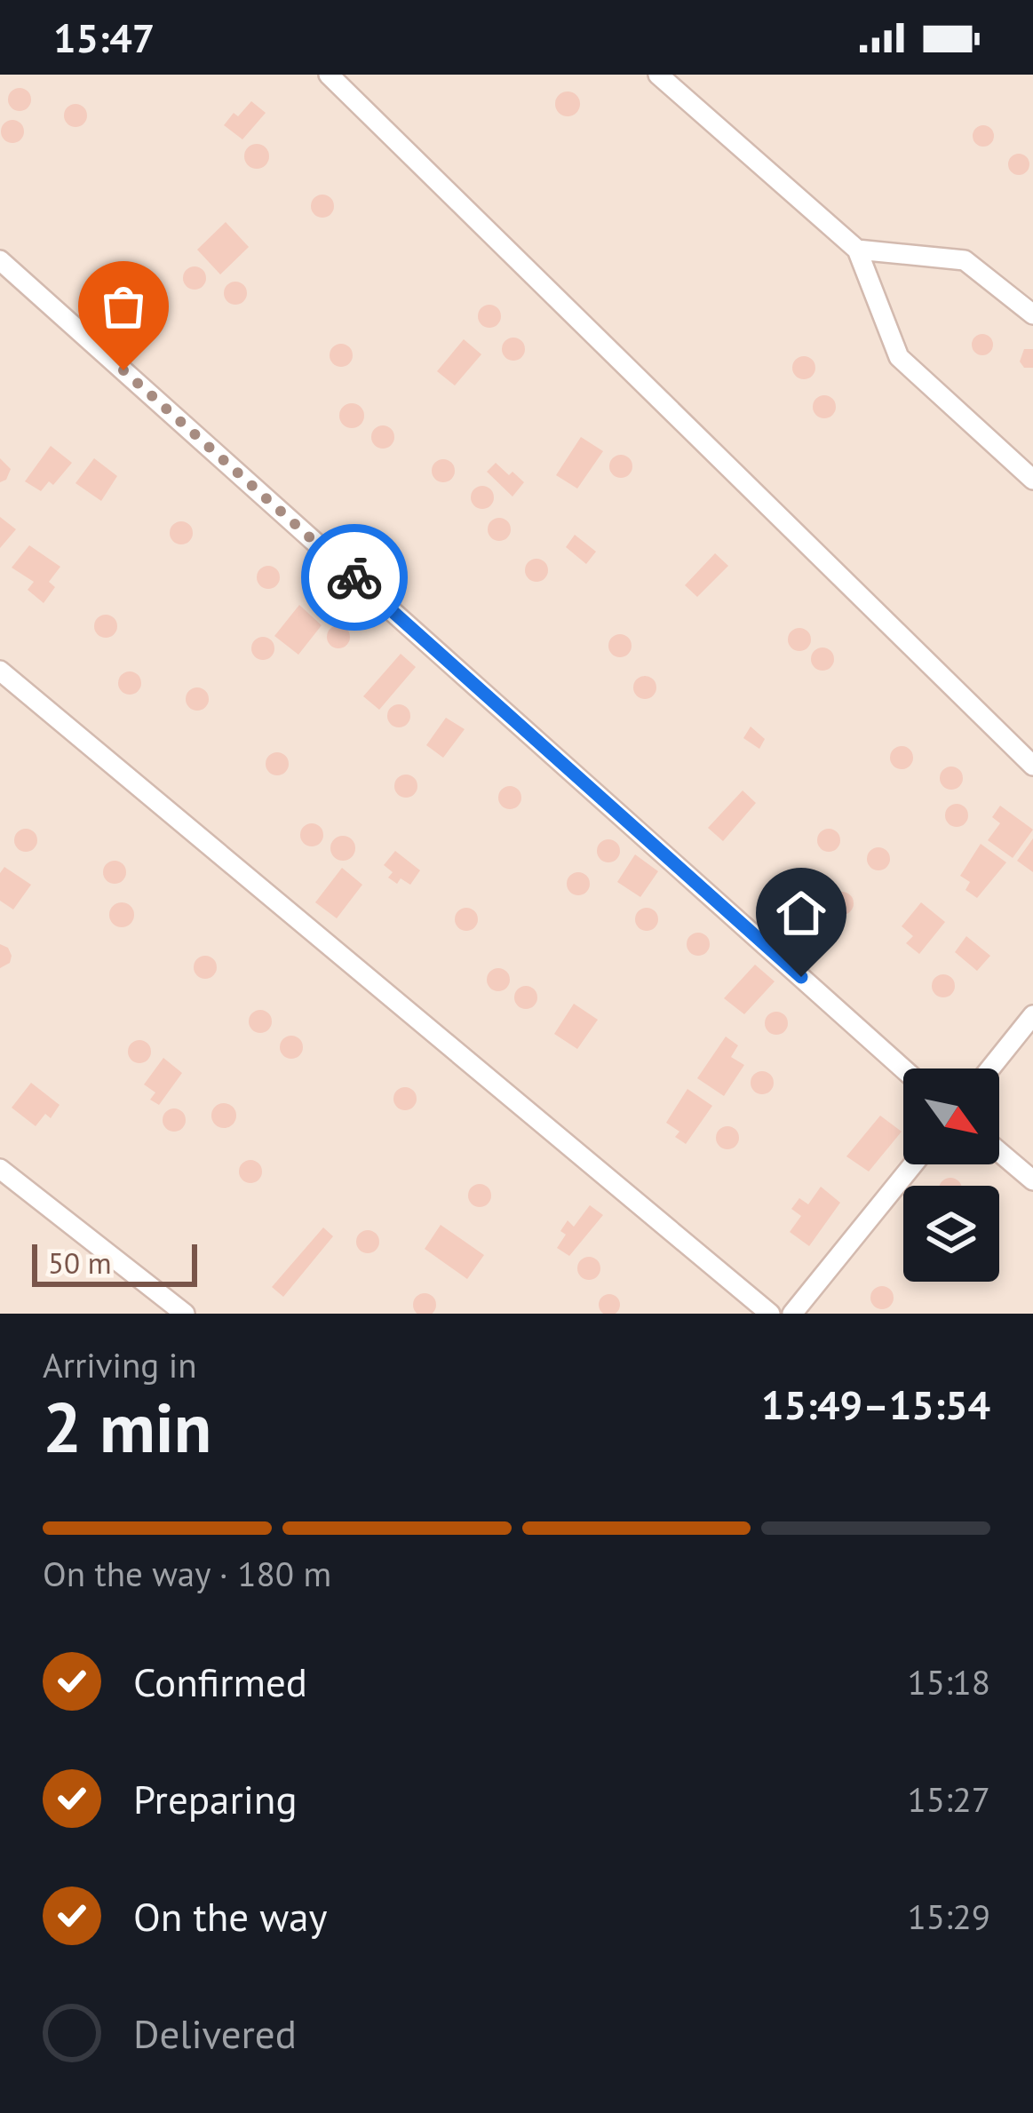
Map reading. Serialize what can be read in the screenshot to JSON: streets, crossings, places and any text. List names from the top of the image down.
{
  "scale_bar": "50 m",
  "north": "bottom right",
  "page": {
    "status": "15:47",
    "scale": "50 m",
    "heading": ["2 min", "Arriving in", "15:49–15:54"],
    "bar": "On the way · 180 m",
    "list": [
      ["Confirmed", "15:18"],
      ["Preparing", "15:27"],
      ["On the way", "15:29"],
      "Delivered"
    ]
  }
}
